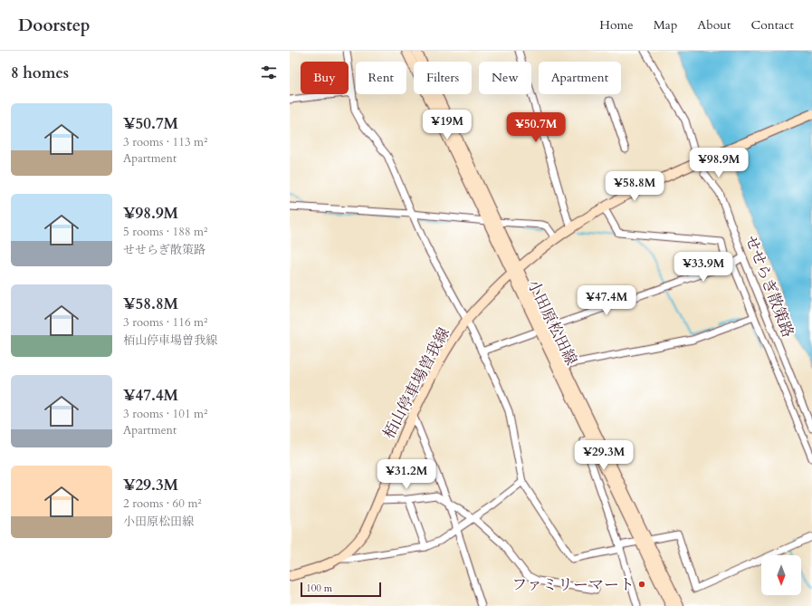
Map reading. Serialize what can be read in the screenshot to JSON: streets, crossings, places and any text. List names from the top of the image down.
{
  "streets": {
    "main road": ["小田原松田線", "栢山停車場曽我線"],
    "street": ["せせらぎ散策路"]
  },
  "crossings": [
    ["小田原松田線", "栢山停車場曽我線"]
  ],
  "places": ["ファミリーマート"],
  "scale_bar": "100 m",
  "north": "bottom",
  "page": {
    "header": "Doorstep",
    "nav": [
      "Home",
      "Map",
      "About",
      "Contact"
    ],
    "heading": "8 homes",
    "chip": [
      "Buy",
      "Rent",
      "Filters",
      "New",
      "Apartment"
    ],
    "list": [
      {
        "name": "¥50.7M",
        "note": "3 rooms · 113 m² · Apartment"
      },
      {
        "name": "¥98.9M",
        "note": "5 rooms · 188 m² · せせらぎ散策路"
      },
      {
        "name": "¥58.8M",
        "note": "3 rooms · 116 m² · 栢山停車場曽我線"
      },
      {
        "name": "¥47.4M",
        "note": "3 rooms · 101 m² · Apartment"
      },
      {
        "name": "¥29.3M",
        "note": "2 rooms · 60 m² · 小田原松田線"
      }
    ],
    "price": [
      "¥19M",
      "¥50.7M",
      "¥98.9M",
      "¥58.8M",
      "¥33.9M",
      "¥47.4M",
      "¥29.3M",
      "¥31.2M"
    ],
    "scale": "100 m"
  }
}
